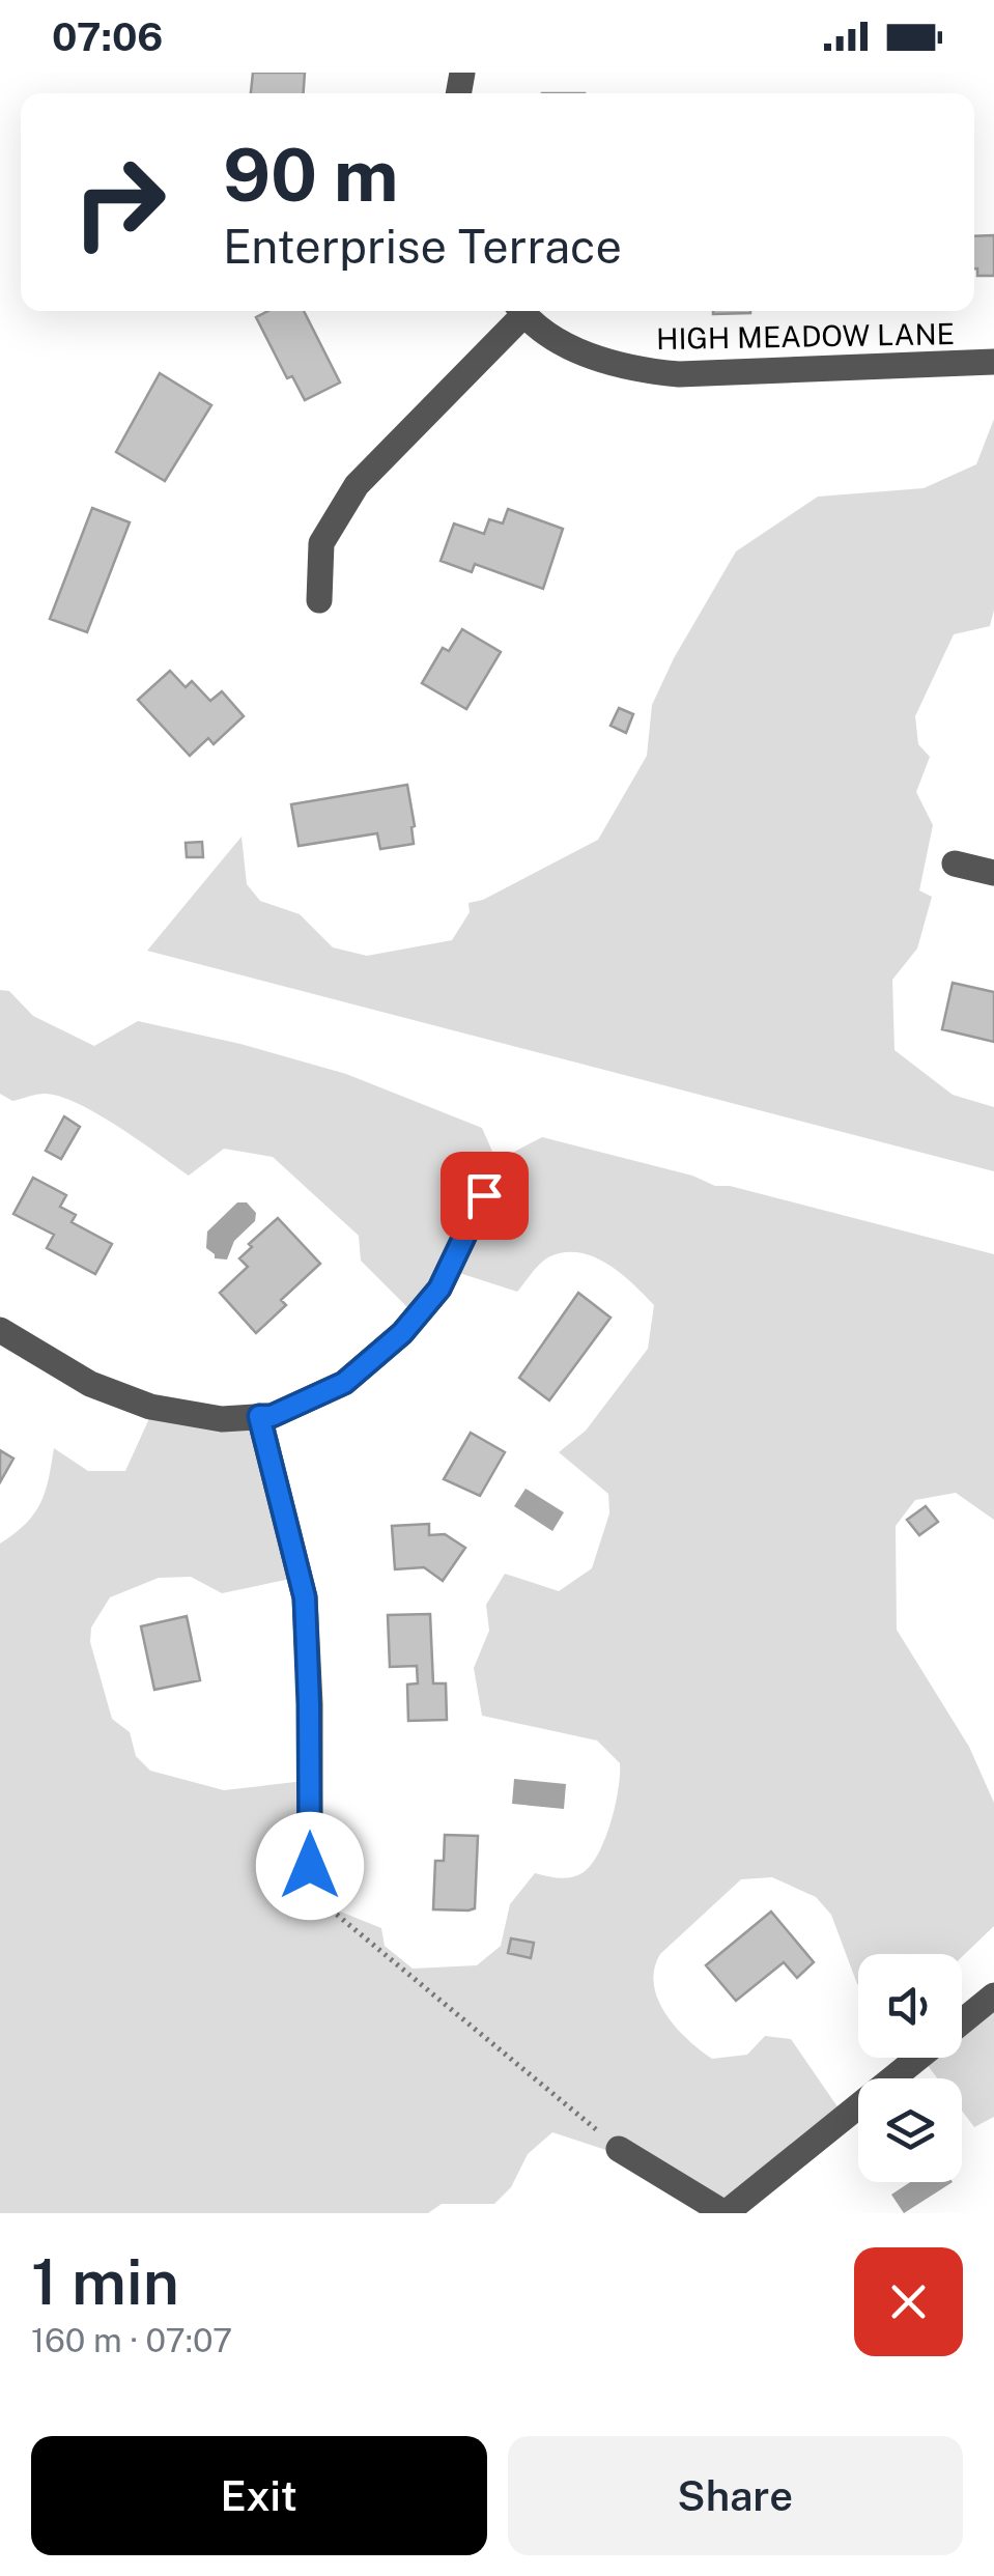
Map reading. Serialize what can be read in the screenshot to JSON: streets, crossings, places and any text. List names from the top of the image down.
{
  "streets": {
    "street": ["HIGH MEADOW LANE"]
  },
  "page": {
    "status": "07:06",
    "turn": ["90 m", "Enterprise Terrace"],
    "heading": ["1 min", "160 m · 07:07"],
    "buttons": ["Exit", "Share"]
  }
}
